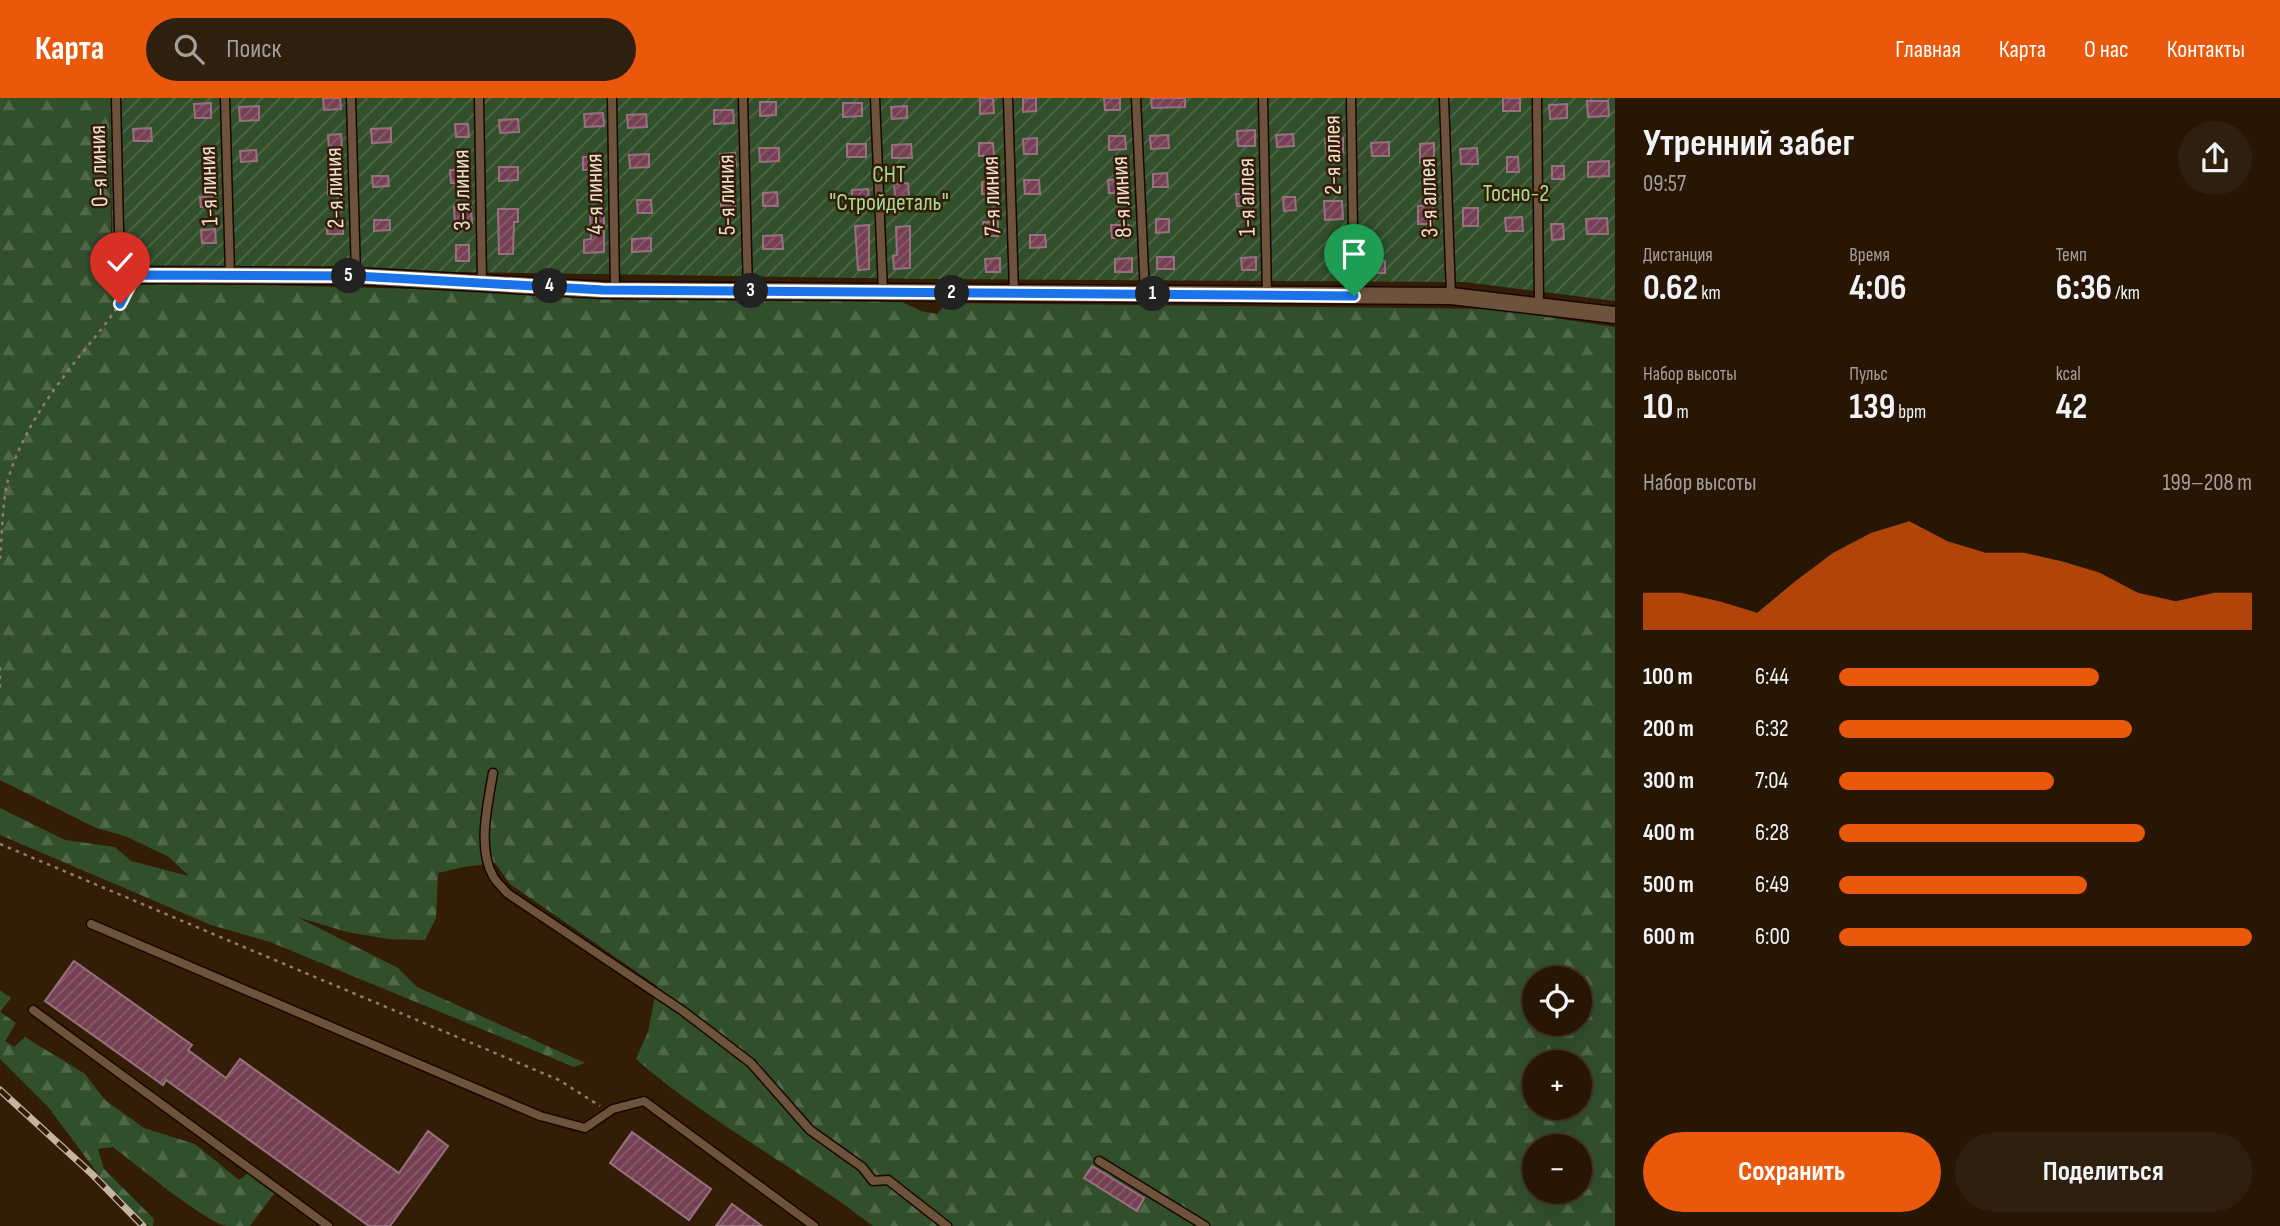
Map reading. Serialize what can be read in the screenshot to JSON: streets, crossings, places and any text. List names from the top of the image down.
{
  "streets": {
    "lane": [
      "2-я аллея",
      "0-я линия",
      "1-я линия",
      "2-я линия",
      "3-я линия",
      "4-я линия",
      "5-я линия",
      "7-я линия",
      "8-я линия",
      "1-я аллея",
      "3-я аллея"
    ]
  },
  "parks": ["СНТ \"Стройдеталь\"", "Тосно-2"],
  "page": {
    "header": "Карта",
    "search": "Поиск",
    "nav": [
      "Главная",
      "Карта",
      "О нас",
      "Контакты"
    ],
    "heading": ["Утренний забег", "09:57"],
    "stats": [
      ["Дистанция", "0.62 km"],
      ["Время", "4:06"],
      ["Темп", "6:36 /km"],
      ["Набор высоты", "10 m"],
      ["Пульс", "139 bpm"],
      ["kcal", "42"]
    ],
    "pins": [
      "5",
      "4",
      "3",
      "2",
      "1"
    ],
    "chart": ["Набор высоты", "199–208 m"],
    "list": [
      {
        "name": "100 m",
        "note": "6:44"
      },
      {
        "name": "200 m",
        "note": "6:32"
      },
      {
        "name": "300 m",
        "note": "7:04"
      },
      {
        "name": "400 m",
        "note": "6:28"
      },
      {
        "name": "500 m",
        "note": "6:49"
      },
      {
        "name": "600 m",
        "note": "6:00"
      }
    ],
    "map_buttons": ["+", "−"],
    "buttons": ["Сохранить", "Поделиться"]
  }
}
